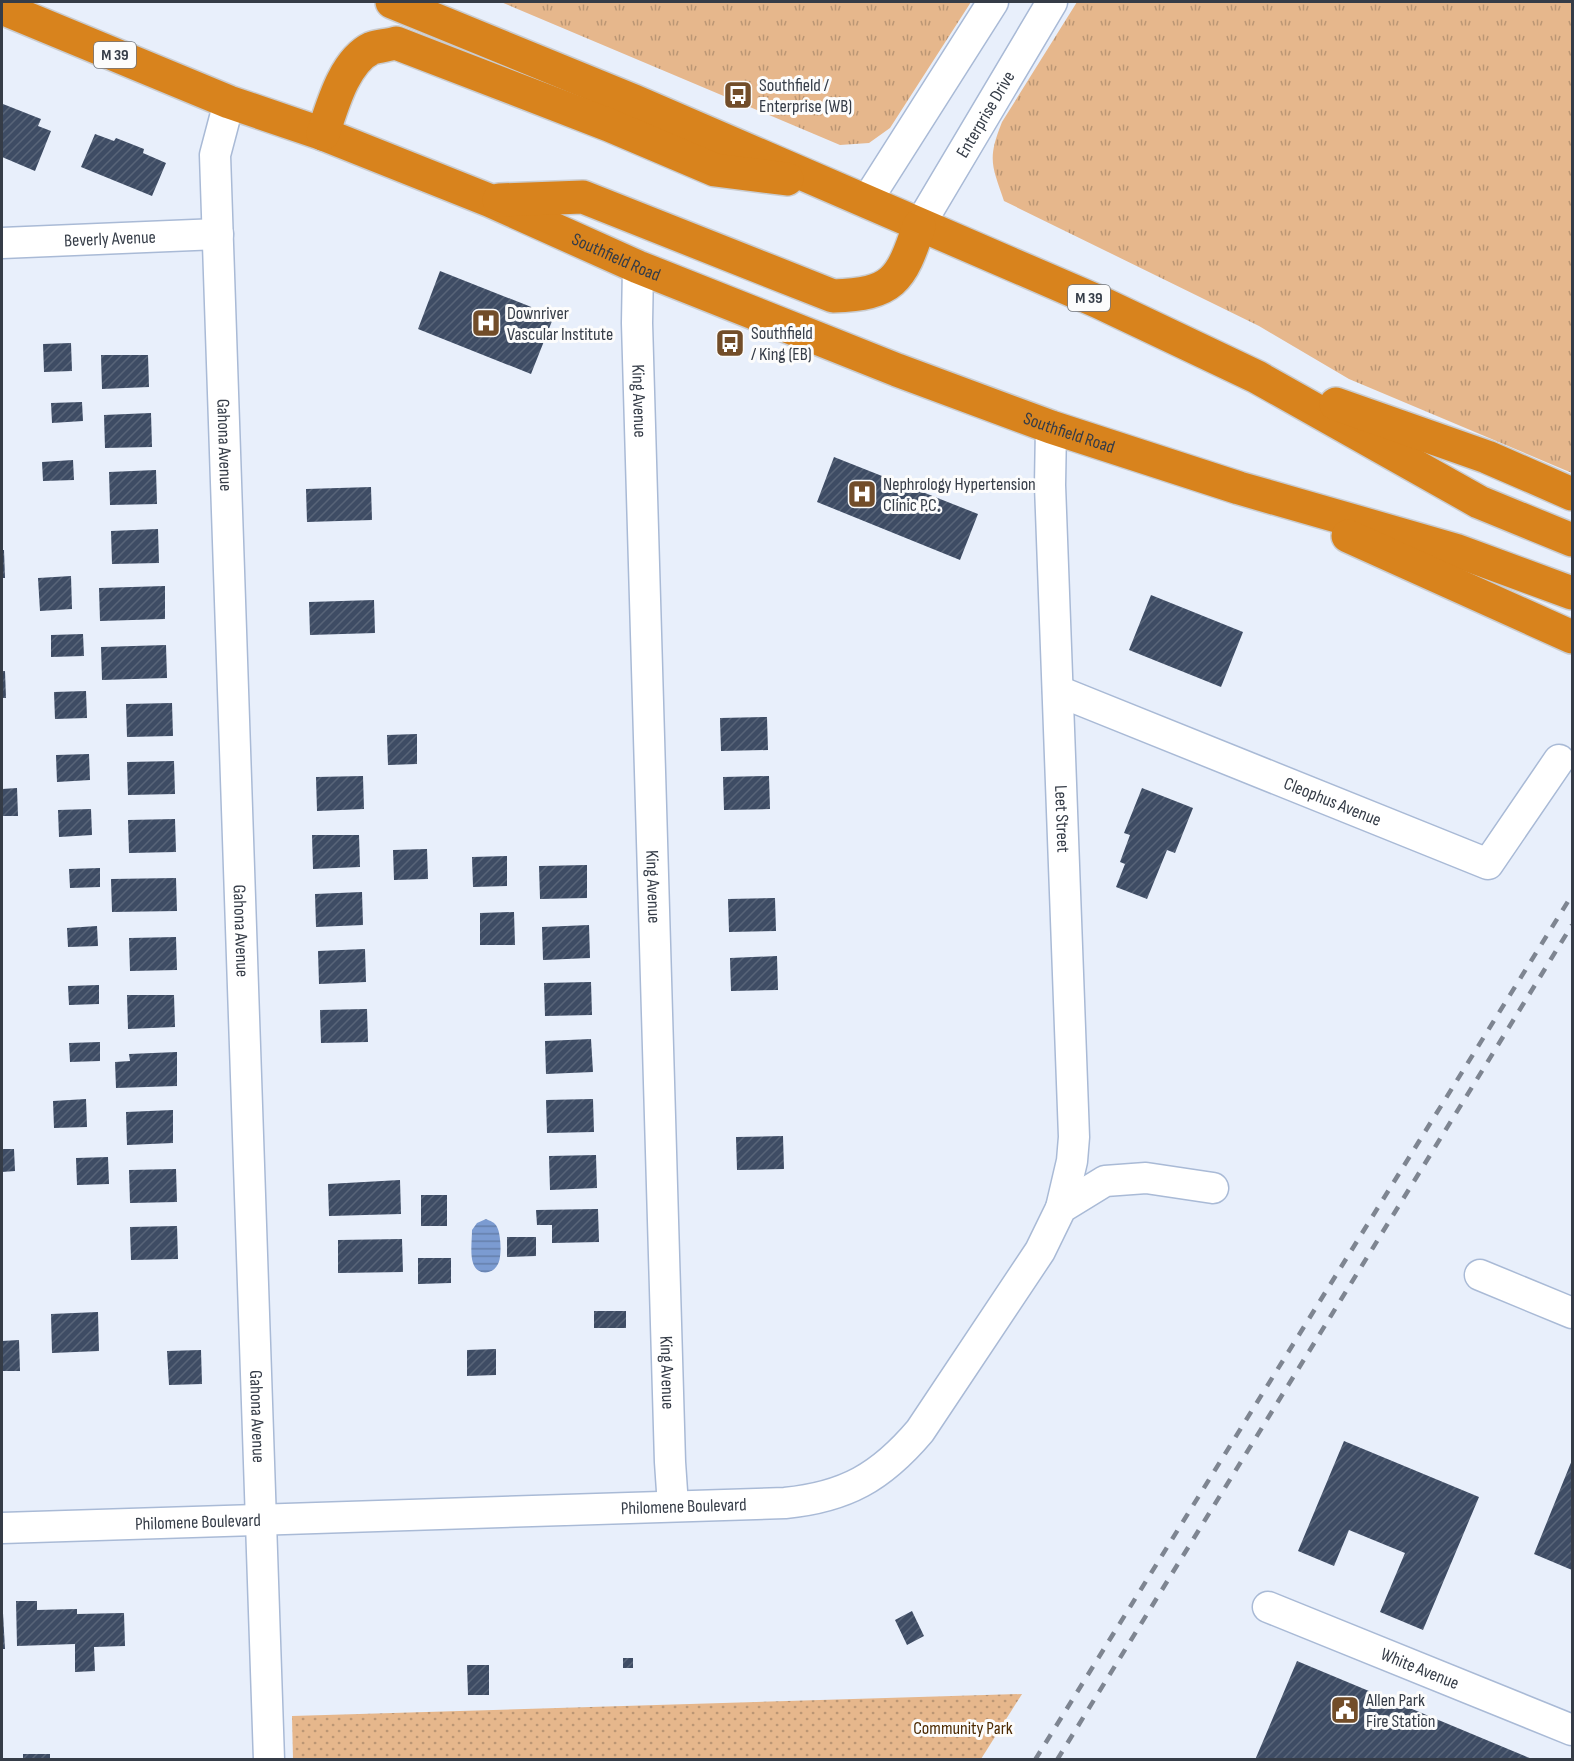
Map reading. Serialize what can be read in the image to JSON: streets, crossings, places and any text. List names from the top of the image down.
{
  "streets": {
    "highway": ["M 39", "Southfield Road"],
    "street": [
      "Enterprise Drive",
      "Beverly Avenue",
      "King Avenue",
      "Gahona Avenue",
      "Cleophus Avenue",
      "Leet Street",
      "Philomene Boulevard",
      "White Avenue"
    ]
  },
  "crossings": [
    ["M 39", "Enterprise Drive"],
    ["Beverly Avenue", "Gahona Avenue"],
    ["Southfield Road", "King Avenue"],
    ["Southfield Road", "Gahona Avenue"],
    ["Southfield Road", "Leet Street"],
    ["King Avenue", "Philomene Boulevard"],
    ["Gahona Avenue", "Philomene Boulevard"],
    ["Cleophus Avenue", "Leet Street"],
    ["Leet Street", "Philomene Boulevard"]
  ],
  "parks": ["Community Park"],
  "places": {
    "bus stop": ["Southfield / Enterprise (WB)", "Southfield / King (EB)"],
    "hospital": ["Downriver Vascular Institute", "Nephrology Hypertension Clinic P.C."],
    "public building": ["Allen Park Fire Station"]
  }
}
